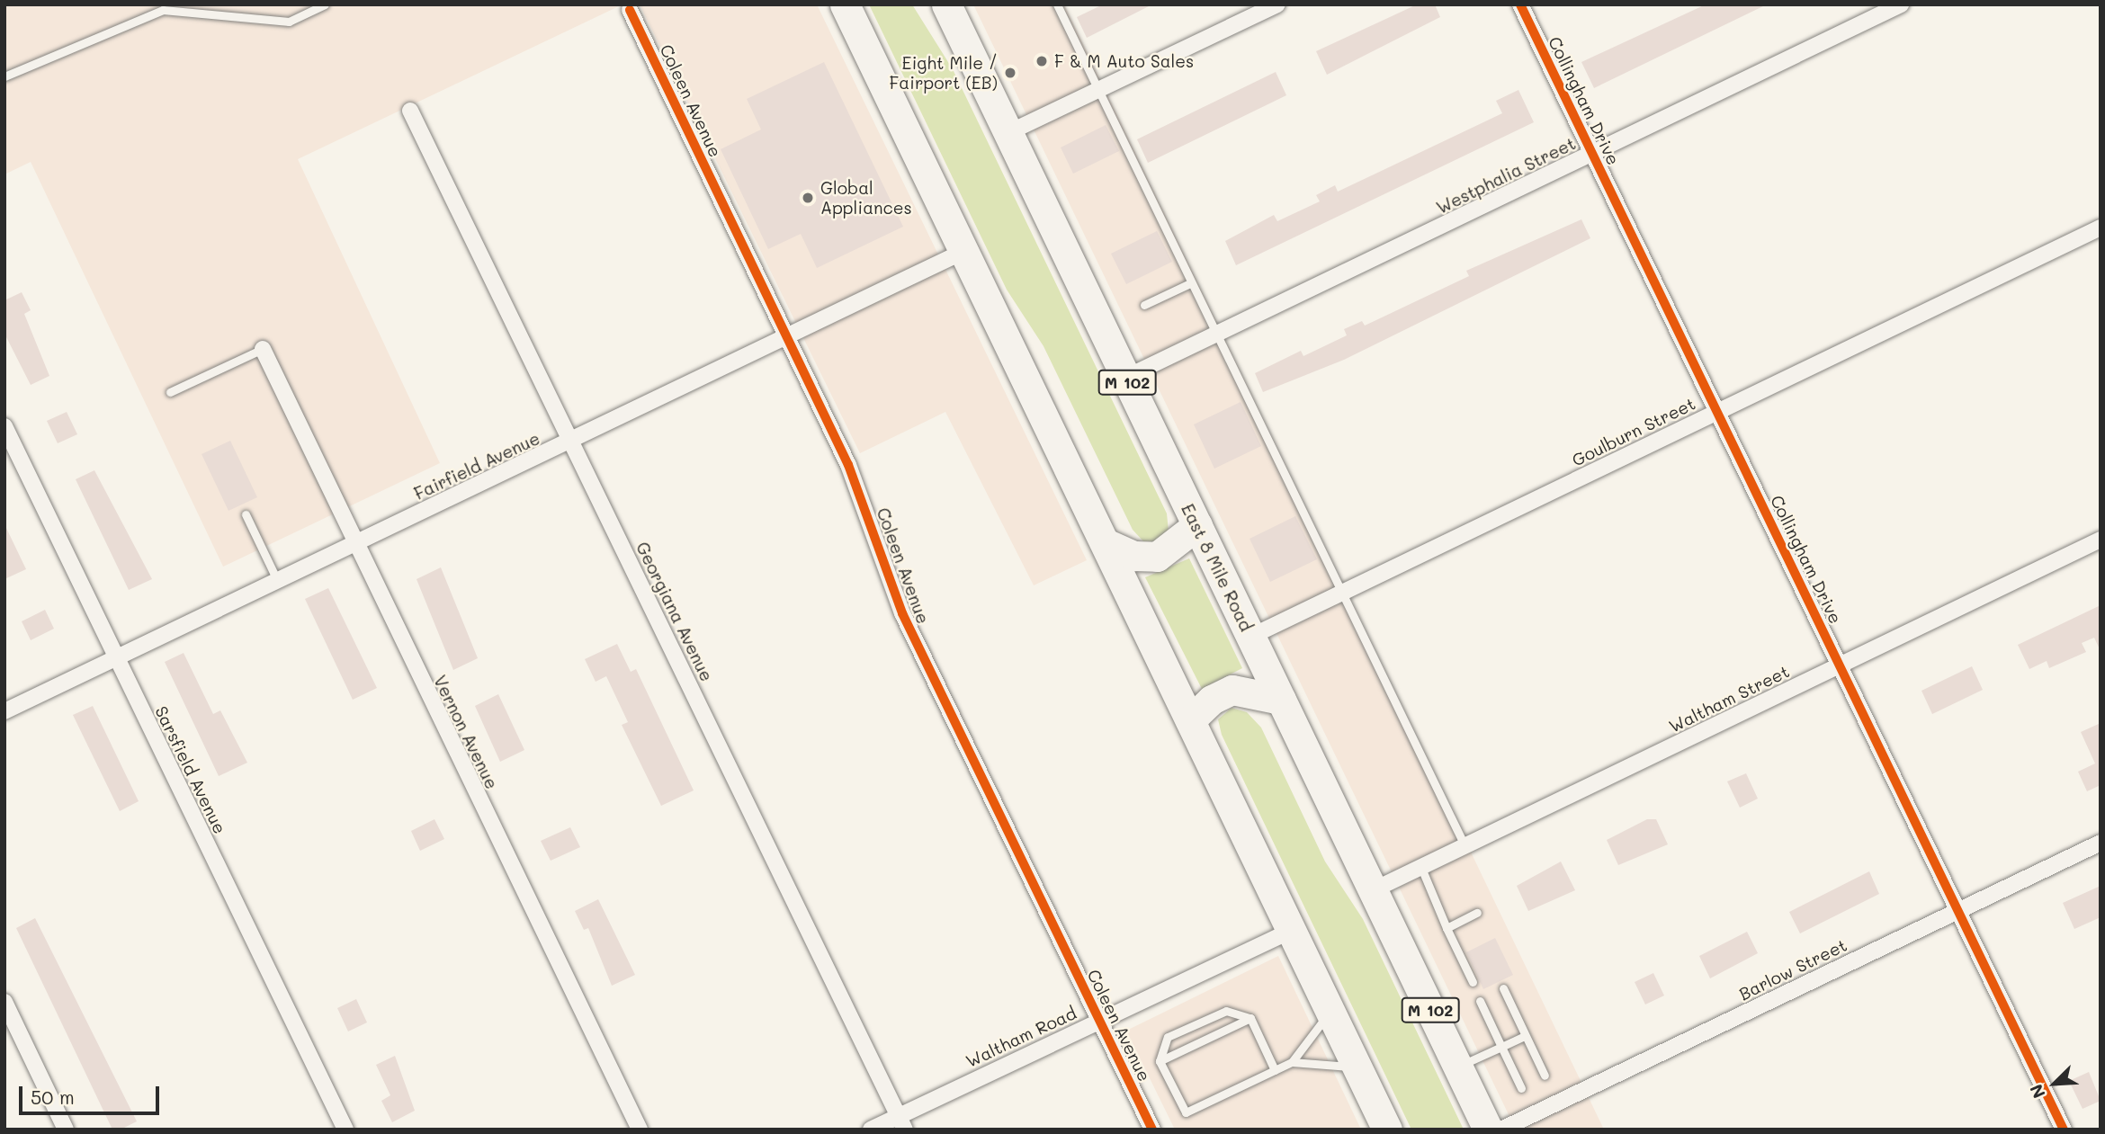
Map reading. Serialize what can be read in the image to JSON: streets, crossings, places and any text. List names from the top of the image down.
{
  "streets": {
    "highway": ["M 102", "East 8 Mile Road"],
    "street": [
      "Coleen Avenue",
      "Collingham Drive",
      "Westphalia Street",
      "Goulburn Street",
      "Fairfield Avenue",
      "Georgiana Avenue",
      "Waltham Street",
      "Vernon Avenue",
      "Sarsfield Avenue",
      "Barlow Street",
      "Waltham Road"
    ]
  },
  "crossings": [
    ["Coleen Avenue", "Fairfield Avenue"],
    ["Coleen Avenue", "Waltham Road"],
    ["Collingham Drive", "Westphalia Street"],
    ["Collingham Drive", "Goulburn Street"],
    ["Collingham Drive", "Waltham Street"],
    ["Collingham Drive", "Barlow Street"],
    ["Westphalia Street", "East 8 Mile Road"],
    ["Goulburn Street", "East 8 Mile Road"],
    ["Fairfield Avenue", "Georgiana Avenue"],
    ["Fairfield Avenue", "Vernon Avenue"],
    ["Fairfield Avenue", "Sarsfield Avenue"],
    ["East 8 Mile Road", "Waltham Street"],
    ["Georgiana Avenue", "Waltham Road"]
  ],
  "places": ["F & M Auto Sales", "Eight Mile / Fairport (EB)", "Global Appliances"],
  "scale_bar": "50 m",
  "north": "bottom left"
}
